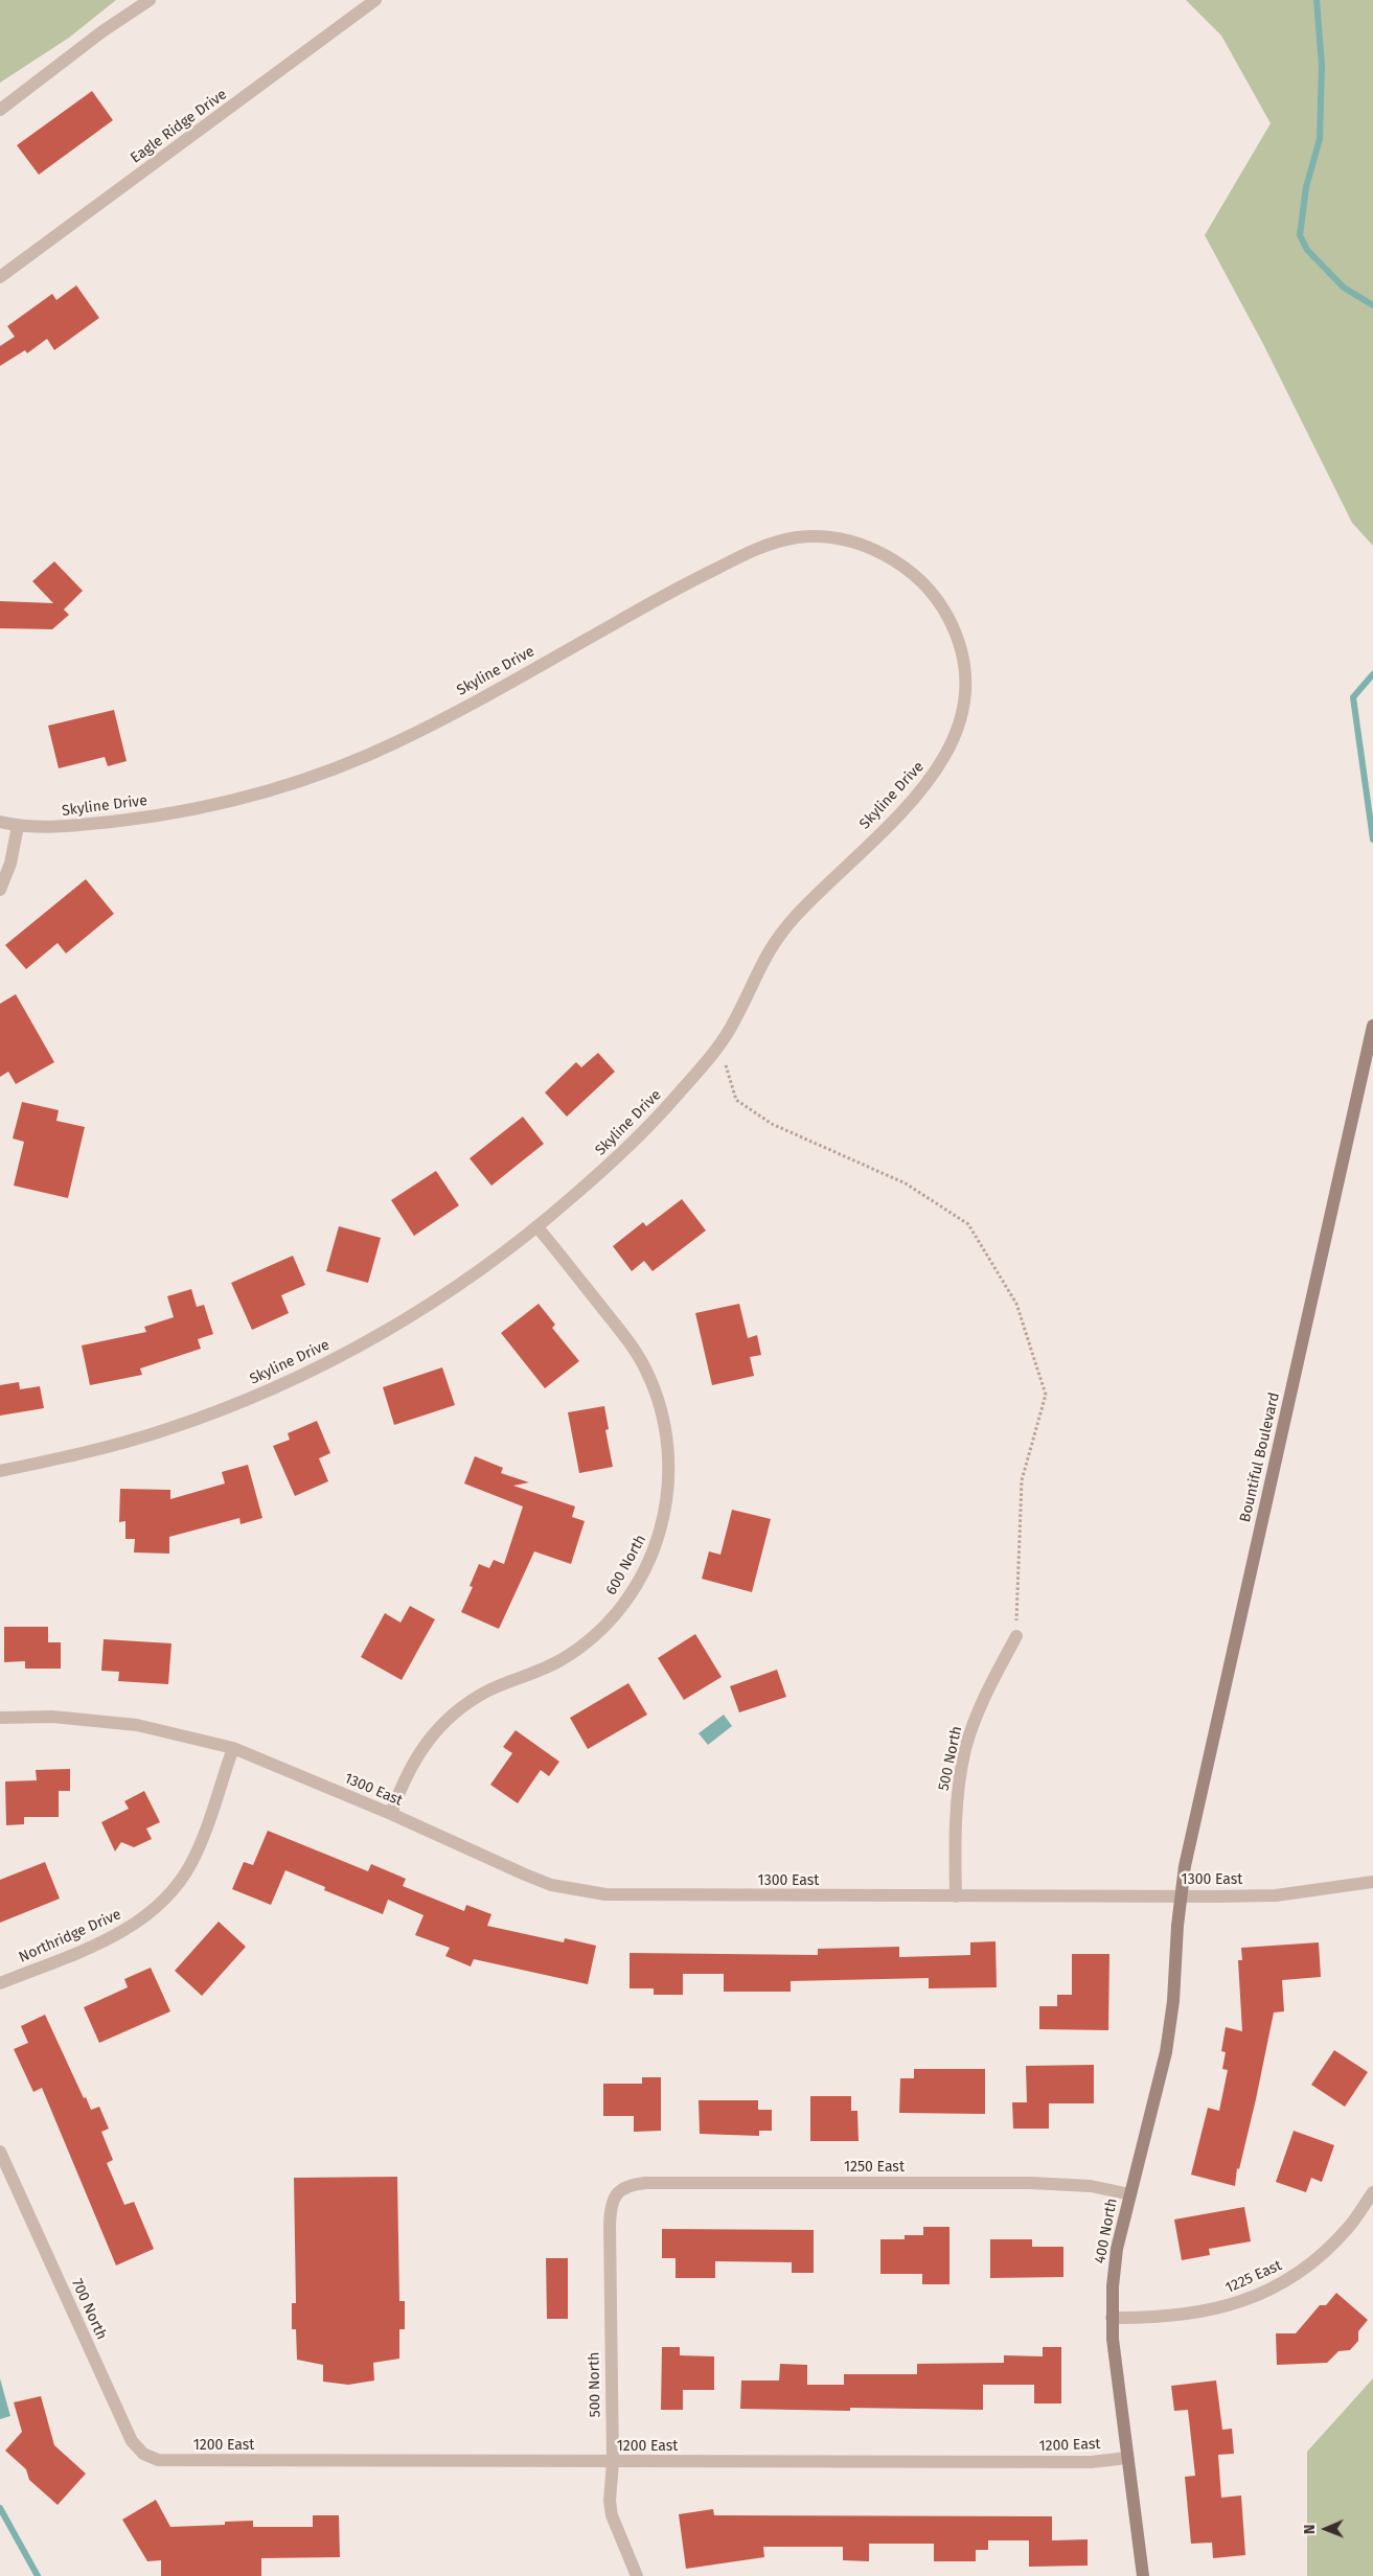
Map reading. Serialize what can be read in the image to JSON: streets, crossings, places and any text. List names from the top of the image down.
{
  "streets": {
    "main road": ["Bountiful Boulevard", "400 North"],
    "street": [
      "Eagle Ridge Drive",
      "Skyline Drive",
      "600 North",
      "500 North",
      "1300 East",
      "Northridge Drive",
      "1250 East",
      "1225 East",
      "700 North",
      "1200 East"
    ]
  },
  "crossings": [
    ["Skyline Drive", "600 North"],
    ["Bountiful Boulevard", "1300 East"],
    ["Bountiful Boulevard", "400 North"],
    ["600 North", "1300 East"],
    ["500 North", "1300 East"],
    ["500 North", "1250 East"],
    ["500 North", "1200 East"],
    ["1300 East", "Northridge Drive"],
    ["1300 East", "400 North"],
    ["1250 East", "400 North"],
    ["400 North", "1225 East"],
    ["400 North", "1200 East"],
    ["700 North", "1200 East"]
  ],
  "north": "left"
}
